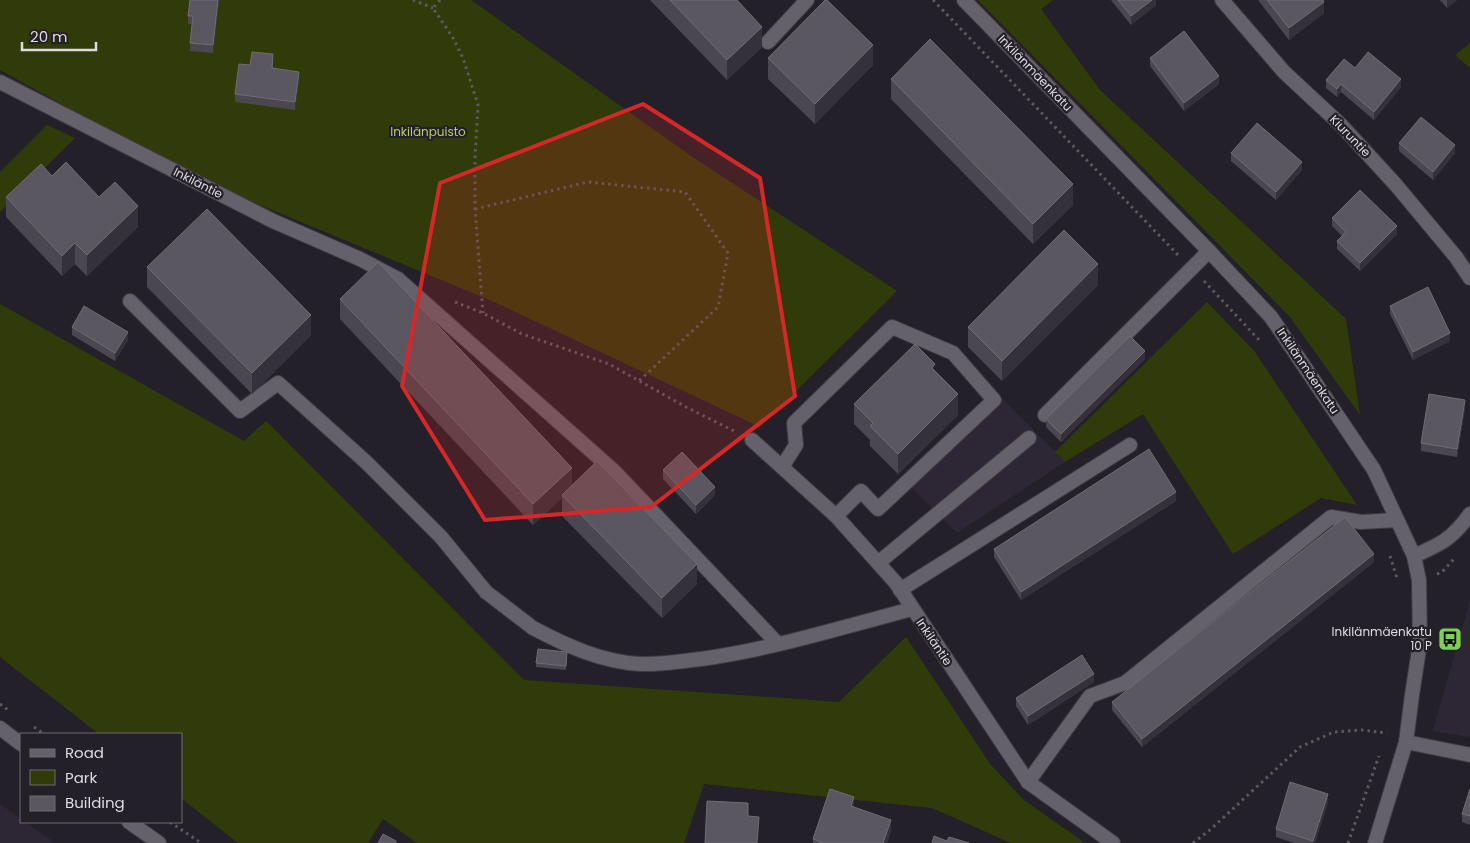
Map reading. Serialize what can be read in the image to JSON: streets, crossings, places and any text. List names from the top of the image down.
{
  "streets": {
    "street": ["Inkilänmäenkatu", "Kiuruntie", "Inkiläntie"]
  },
  "parks": ["Inkilänpuisto"],
  "places": {
    "bus stop": ["Inkilänmäenkatu 10 P"]
  },
  "legend": ["Road", "Park", "Building"],
  "scale_bar": "20 m"
}
